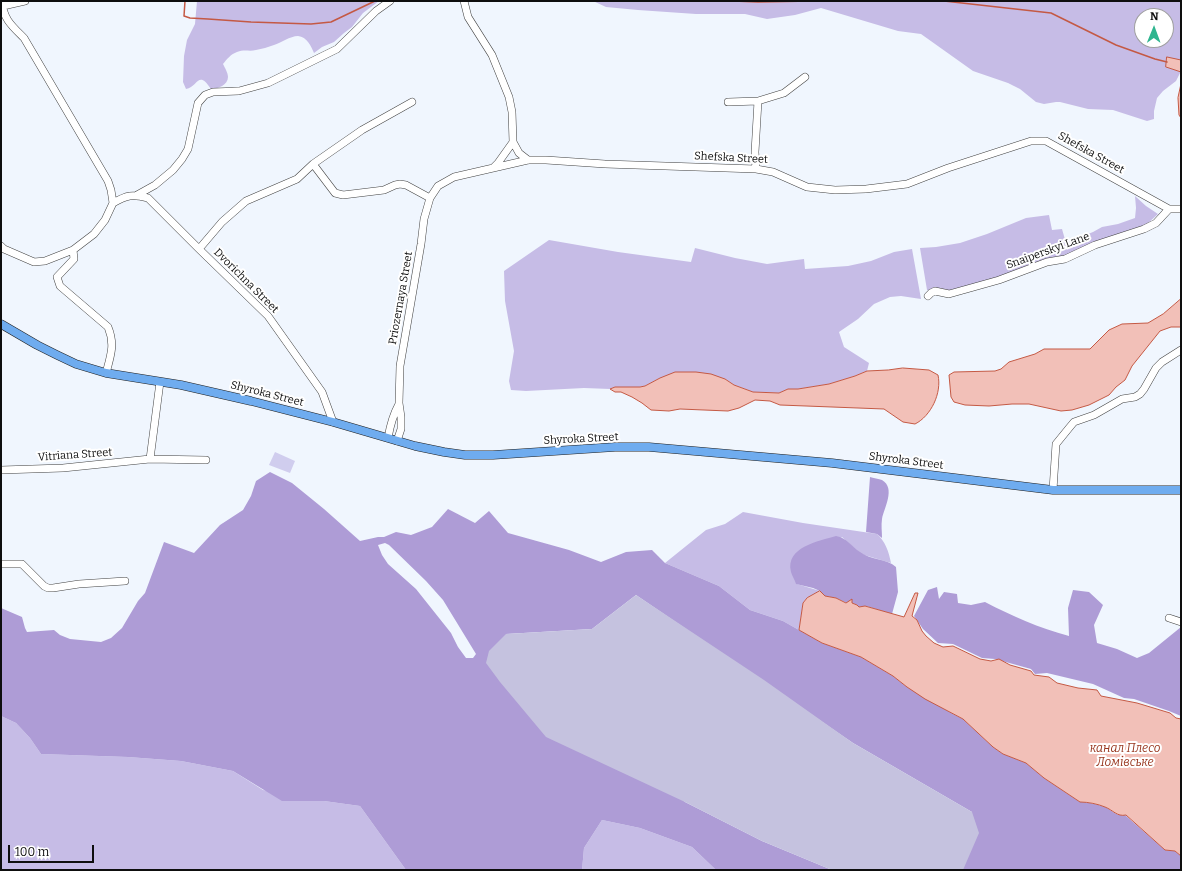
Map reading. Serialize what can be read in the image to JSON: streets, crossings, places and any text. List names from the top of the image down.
{
  "streets": {
    "main road": ["Shyroka Street"],
    "street": [
      "Shefska Street",
      "Snaiperskyi Lane",
      "Dvorichna Street",
      "Priozernaya Street",
      "Vitriana Street"
    ]
  },
  "crossings": [
    ["Shefska Street", "Snaiperskyi Lane"],
    ["Shefska Street", "Priozernaya Street"],
    ["Dvorichna Street", "Shyroka Street"]
  ],
  "water": ["канал Плесо Ломівське"],
  "scale_bar": "100 m",
  "north": "top"
}
